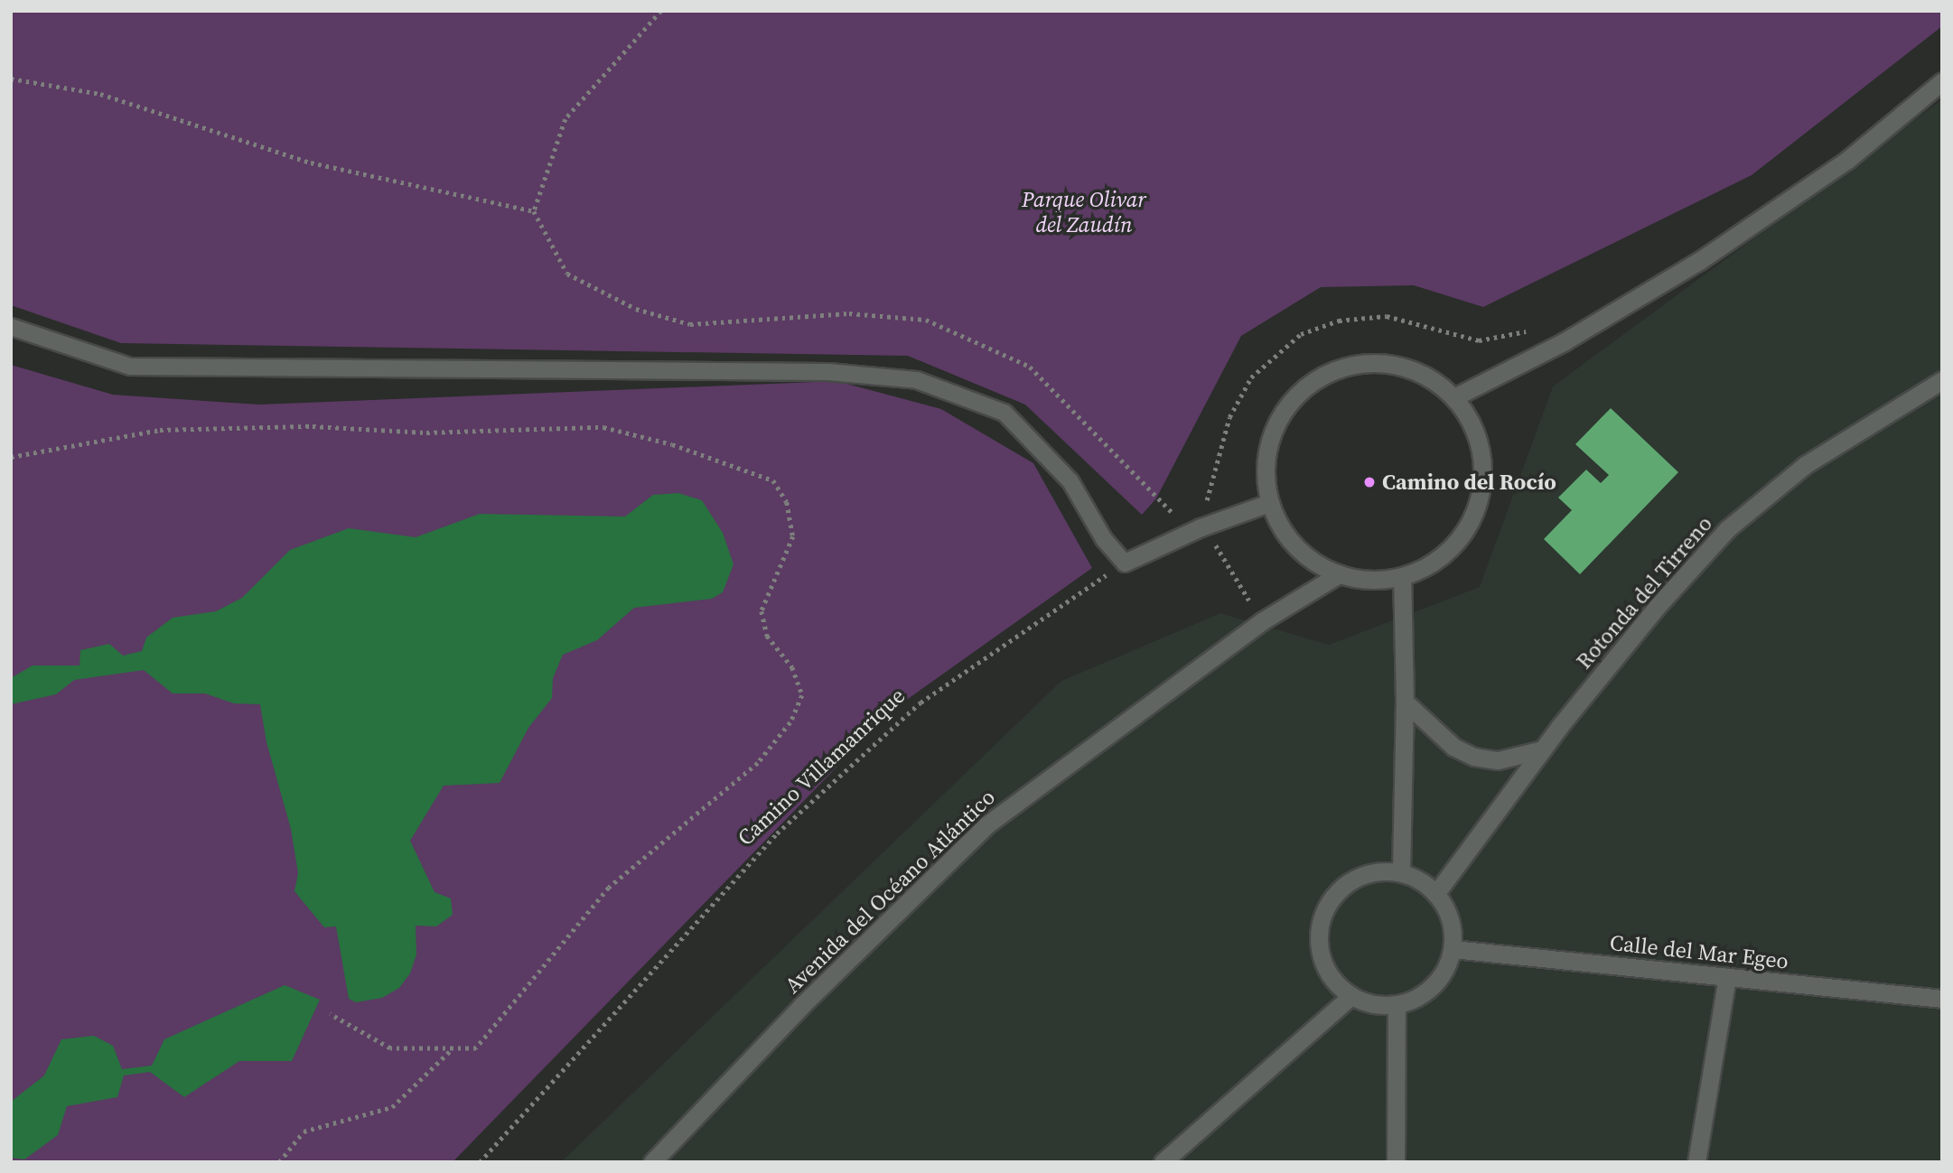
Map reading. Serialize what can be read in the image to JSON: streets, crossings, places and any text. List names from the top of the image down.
{
  "streets": {
    "street": ["Rotonda del Tirreno", "Avenida del Océano Atlántico", "Calle del Mar Egeo"],
    "path": ["Camino Villamanrique"]
  },
  "crossings": [
    ["Rotonda del Tirreno", "Calle del Mar Egeo"]
  ],
  "parks": ["Parque Olivar del Zaudín"],
  "places": ["Camino del Rocío"]
}
